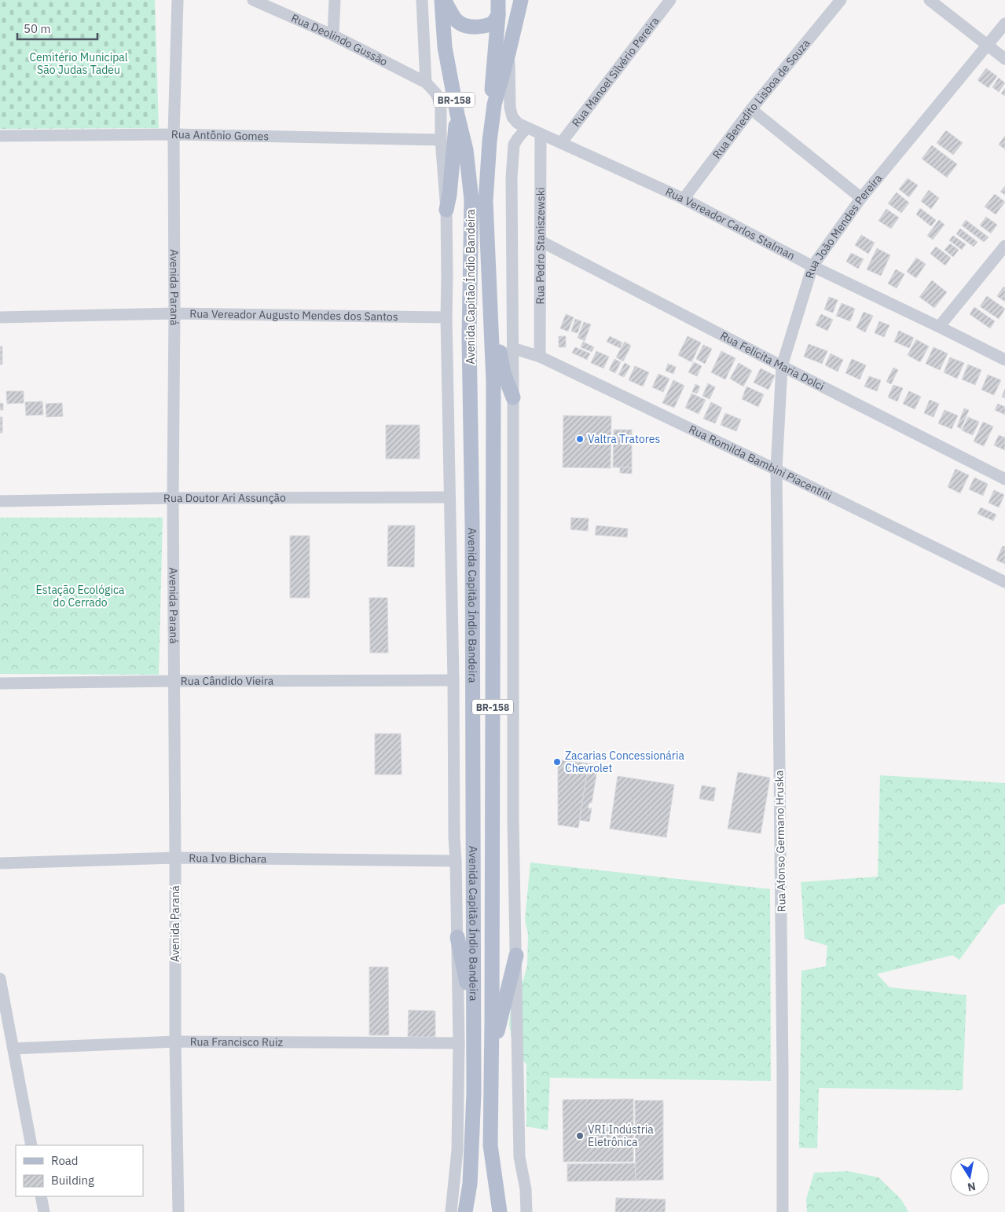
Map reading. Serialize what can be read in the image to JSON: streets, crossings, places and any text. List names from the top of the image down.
{
  "streets": {
    "main road": ["BR-158", "Avenida Capitão Índio Bandeira"],
    "street": [
      "Rua Deolindo Gussão",
      "Rua Manoel Silvério Pereira",
      "Rua Benedito Lisboa de Souza",
      "Rua Antônio Gomes",
      "Rua Vereador Carlos Stalman",
      "Rua João Mendes Pereira",
      "Rua Pedro Staniszewski",
      "Avenida Paraná",
      "Rua Vereador Augusto Mendes dos Santos",
      "Rua Felicita Maria Dolci",
      "Rua Romilda Bambini Piacentini",
      "Rua Doutor Ari Assunção",
      "Rua Cândido Vieira",
      "Rua Afonso Germano Hruska",
      "Rua Ivo Bichara",
      "Rua Francisco Ruiz"
    ]
  },
  "crossings": [
    ["Rua Manoel Silvério Pereira", "Rua Vereador Carlos Stalman"],
    ["Rua Benedito Lisboa de Souza", "Rua Vereador Carlos Stalman"],
    ["BR-158", "Avenida Capitão Índio Bandeira"],
    ["Rua Antônio Gomes", "Avenida Paraná"],
    ["Rua Vereador Carlos Stalman", "Rua João Mendes Pereira"],
    ["Rua Vereador Carlos Stalman", "Rua Pedro Staniszewski"],
    ["Rua João Mendes Pereira", "Rua Felicita Maria Dolci"],
    ["Rua João Mendes Pereira", "Rua Romilda Bambini Piacentini"],
    ["Rua João Mendes Pereira", "Rua Afonso Germano Hruska"],
    ["Rua Pedro Staniszewski", "Rua Felicita Maria Dolci"],
    ["Rua Pedro Staniszewski", "Rua Romilda Bambini Piacentini"],
    ["Avenida Paraná", "Rua Vereador Augusto Mendes dos Santos"],
    ["Avenida Paraná", "Rua Doutor Ari Assunção"],
    ["Avenida Paraná", "Rua Cândido Vieira"],
    ["Avenida Paraná", "Rua Ivo Bichara"],
    ["Avenida Paraná", "Rua Francisco Ruiz"],
    ["Rua Romilda Bambini Piacentini", "Rua Afonso Germano Hruska"]
  ],
  "parks": ["Cemitério Municipal São Judas Tadeu", "Estação Ecológica do Cerrado"],
  "places": ["Valtra Tratores", "Zacarias Concessionária Chevrolet", "VRI Indústria Eletrônica"],
  "legend": ["Road", "Building"],
  "scale_bar": "50 m",
  "north": "bottom"
}
